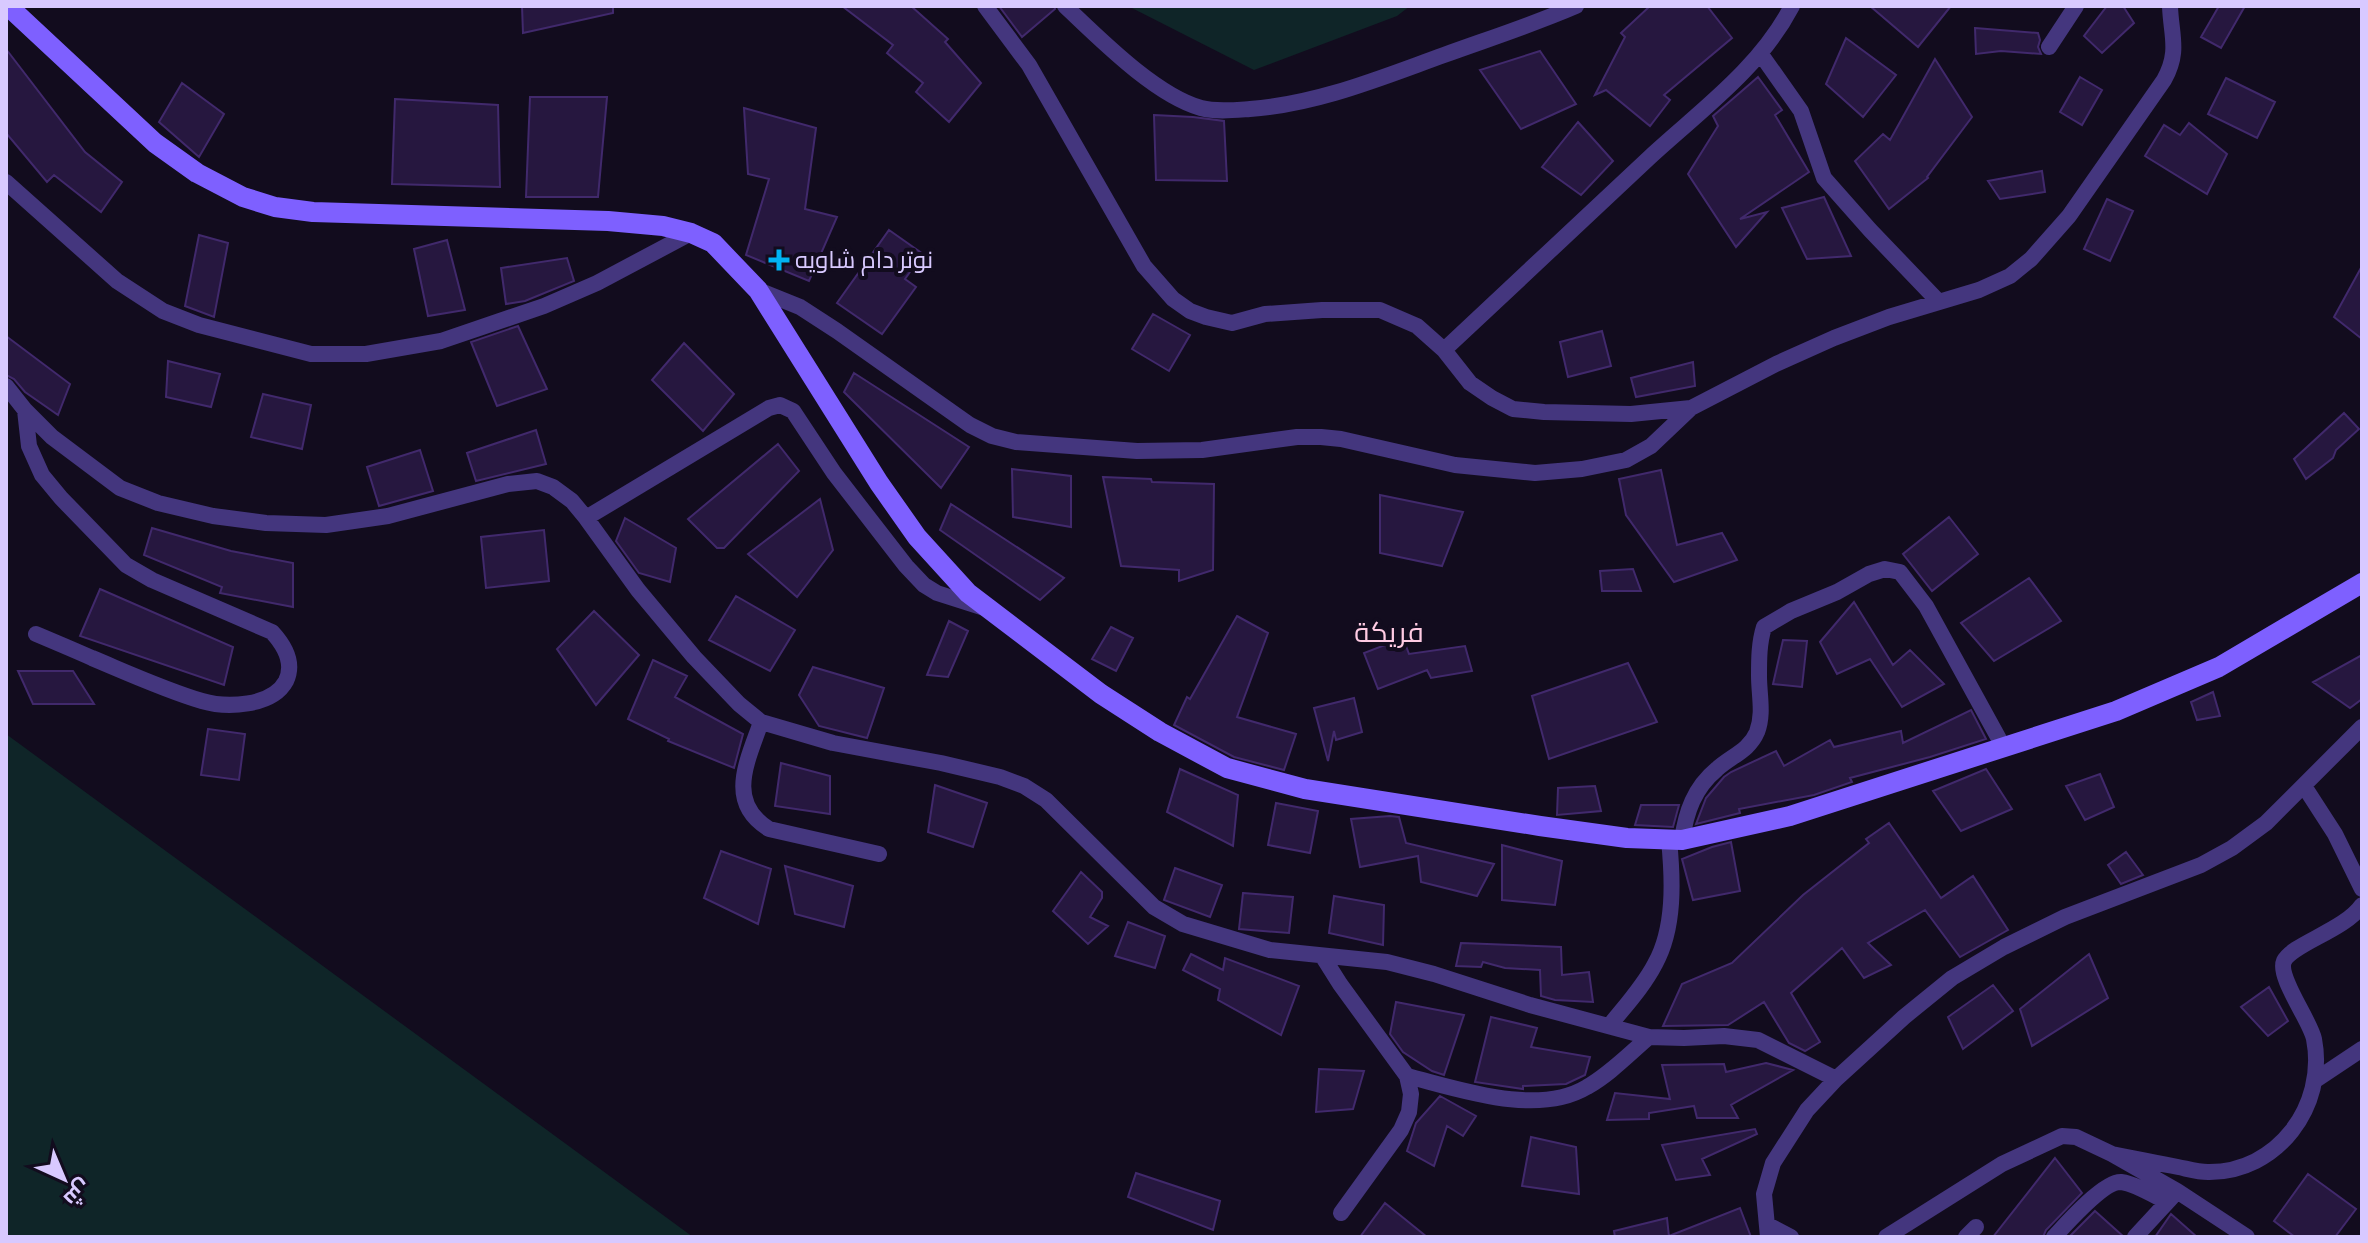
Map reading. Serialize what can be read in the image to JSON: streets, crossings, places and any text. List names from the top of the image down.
{
  "districts": ["فريكة"],
  "places": {
    "health": ["نوتر دام شاويه"]
  },
  "north": "bottom right"
}
